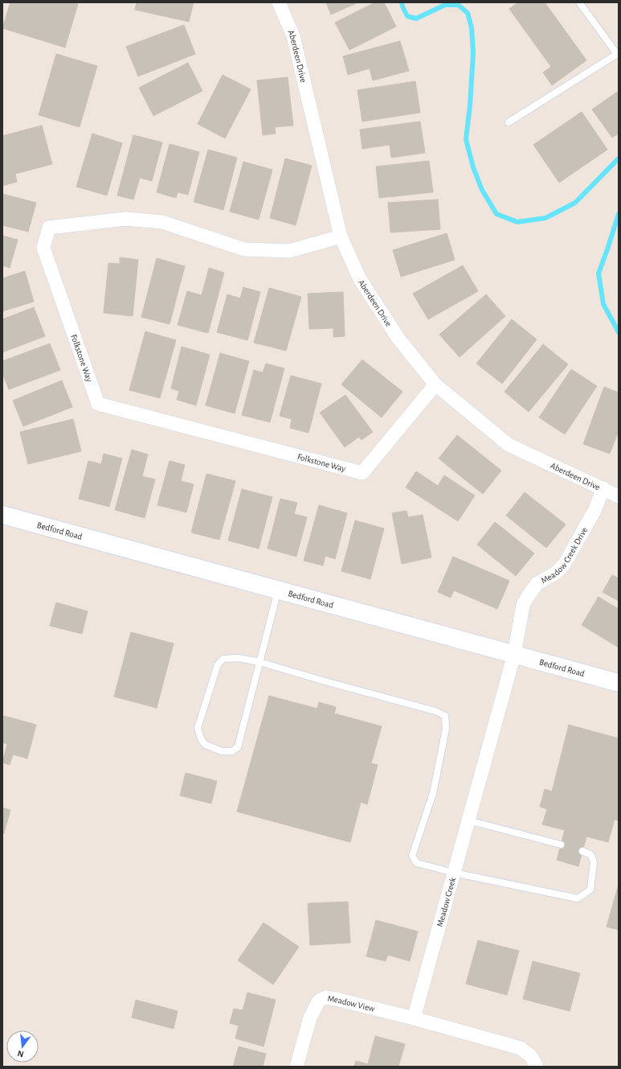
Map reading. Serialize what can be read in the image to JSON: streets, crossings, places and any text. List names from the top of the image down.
{
  "streets": {
    "main road": ["Bedford Road"],
    "street": [
      "Aberdeen Drive",
      "Folkstone Way",
      "Meadow Creek Drive",
      "Meadow Creek",
      "Meadow View"
    ]
  },
  "crossings": [
    ["Aberdeen Drive", "Folkstone Way"],
    ["Aberdeen Drive", "Meadow Creek Drive"],
    ["Bedford Road", "Meadow Creek Drive"],
    ["Bedford Road", "Meadow Creek"],
    ["Meadow Creek Drive", "Meadow Creek"],
    ["Meadow Creek", "Meadow View"]
  ],
  "north": "bottom"
}
